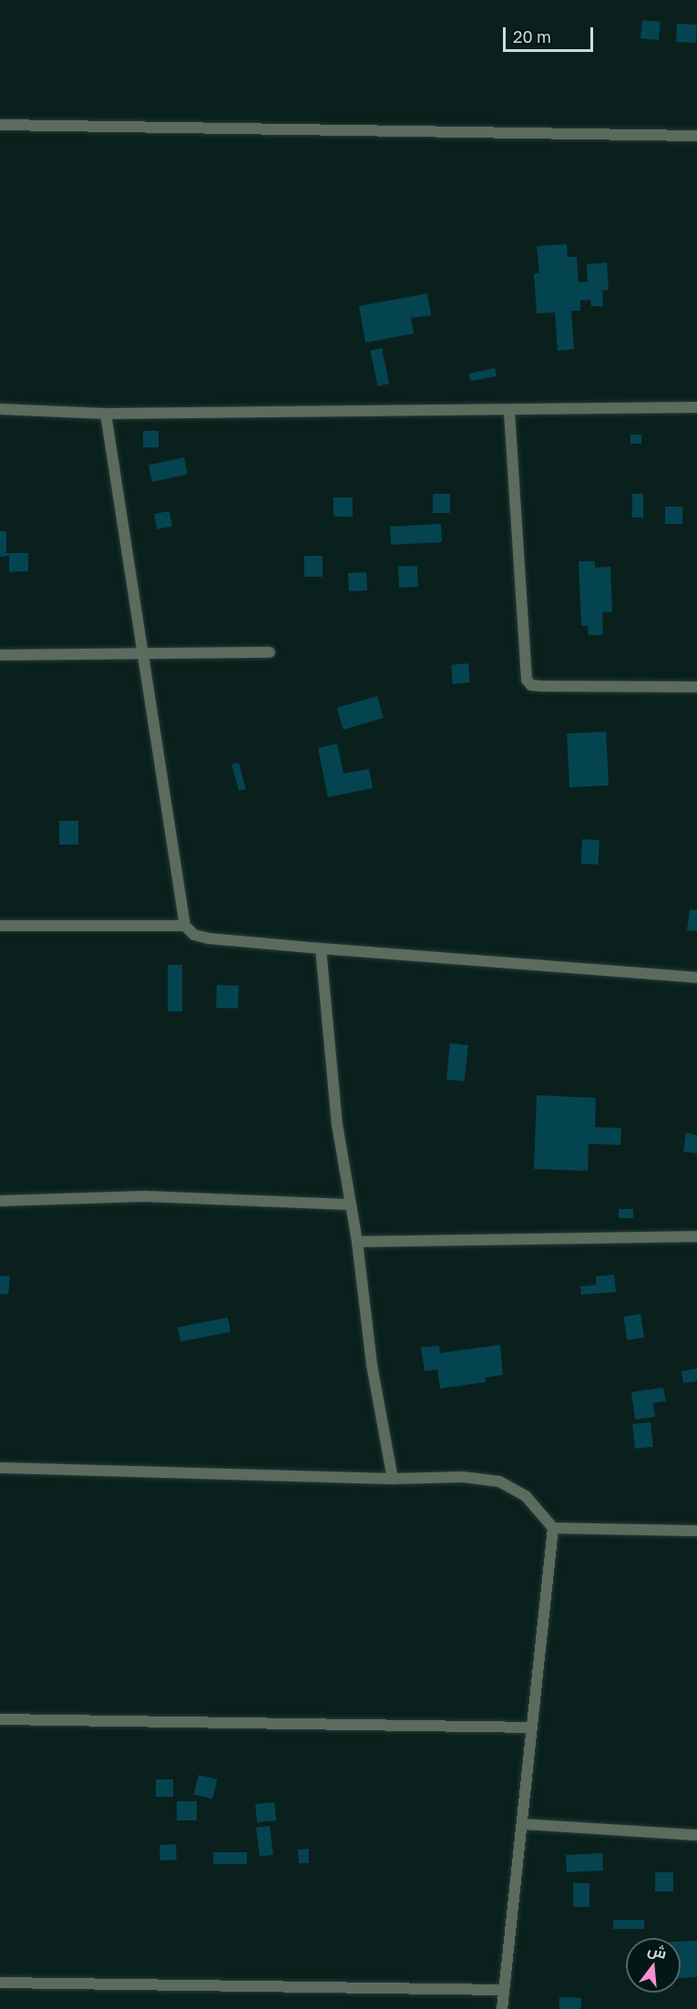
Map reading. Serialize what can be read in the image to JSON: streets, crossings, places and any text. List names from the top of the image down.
{
  "scale_bar": "20 m",
  "north": "top"
}
